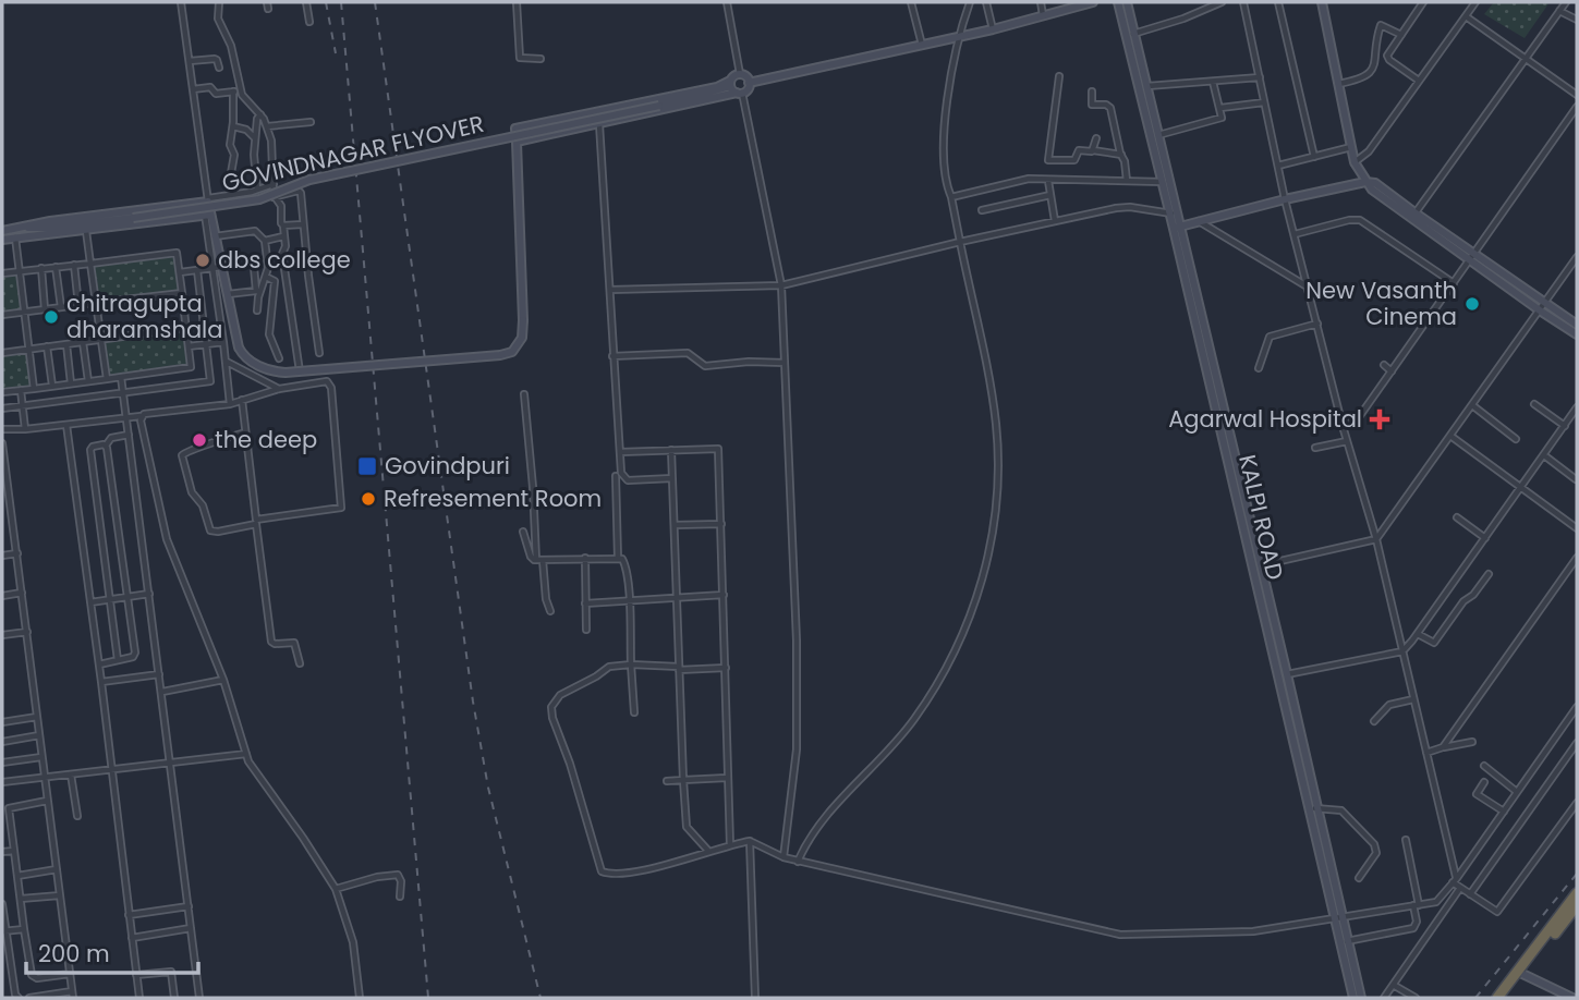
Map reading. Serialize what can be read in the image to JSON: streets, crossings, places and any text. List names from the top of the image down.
{
  "streets": {
    "main road": ["GOVINDNAGAR FLYOVER", "KALPI ROAD"]
  },
  "places": {
    "other": [
      "dbs college",
      "New Vasanth Cinema",
      "chitragupta dharamshala",
      "the deep",
      "Refresement Room"
    ],
    "health": ["Agarwal Hospital"],
    "transit": ["Govindpuri"]
  },
  "scale_bar": "200 m"
}
